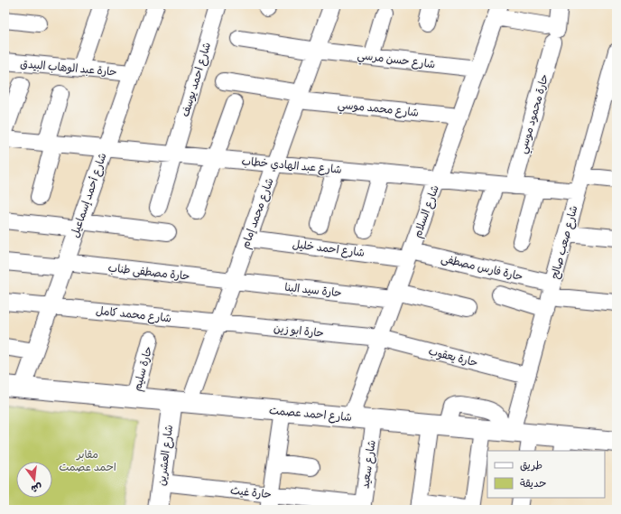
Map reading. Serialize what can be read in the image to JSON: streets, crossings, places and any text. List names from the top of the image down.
{
  "streets": {
    "main road": ["شارع احمد عصمت", "شارع العشرين"],
    "street": [
      "شارع حسن مرسي",
      "حارة عبد الوهاب البيدق",
      "شارع احمد يوسف",
      "شارع محمد موسي",
      "حارة محمود موسي",
      "شارع عبد الهادي خطاب",
      "شارع أحمد إسماعيل",
      "شارع السلام",
      "شارع محمد إمام",
      "شارع صعب صالح",
      "شارع احمد خليل",
      "حارة فارس مصطفى",
      "حارة مصطفى طناب",
      "حارة سيد البنا",
      "شارع محمد كامل",
      "حارة ابو زين",
      "حارة يعقوب",
      "حارة سليم",
      "شارع سعيد",
      "حارة غيث"
    ]
  },
  "crossings": [
    ["شارع حسن مرسي", "شارع السلام"],
    ["شارع حسن مرسي", "شارع محمد إمام"],
    ["حارة عبد الوهاب البيدق", "شارع أحمد إسماعيل"],
    ["شارع احمد يوسف", "شارع عبد الهادي خطاب"],
    ["شارع محمد موسي", "شارع السلام"],
    ["شارع محمد موسي", "شارع محمد إمام"],
    ["حارة محمود موسي", "شارع عبد الهادي خطاب"],
    ["شارع عبد الهادي خطاب", "شارع أحمد إسماعيل"],
    ["شارع عبد الهادي خطاب", "شارع السلام"],
    ["شارع عبد الهادي خطاب", "شارع محمد إمام"],
    ["شارع عبد الهادي خطاب", "شارع صعب صالح"],
    ["شارع أحمد إسماعيل", "حارة مصطفى طناب"],
    ["شارع أحمد إسماعيل", "شارع محمد كامل"],
    ["شارع أحمد إسماعيل", "شارع احمد عصمت"],
    ["شارع السلام", "شارع احمد خليل"],
    ["شارع السلام", "حارة فارس مصطفى"],
    ["شارع السلام", "حارة سيد البنا"],
    ["شارع السلام", "حارة ابو زين"],
    ["شارع السلام", "حارة يعقوب"],
    ["شارع السلام", "شارع احمد عصمت"],
    ["شارع محمد إمام", "شارع احمد خليل"],
    ["شارع محمد إمام", "حارة مصطفى طناب"],
    ["شارع محمد إمام", "حارة سيد البنا"],
    ["شارع محمد إمام", "شارع محمد كامل"],
    ["شارع محمد إمام", "حارة ابو زين"],
    ["شارع محمد إمام", "شارع احمد عصمت"],
    ["شارع محمد إمام", "شارع العشرين"],
    ["شارع صعب صالح", "حارة فارس مصطفى"],
    ["شارع صعب صالح", "حارة يعقوب"],
    ["شارع صعب صالح", "شارع احمد عصمت"],
    ["شارع احمد خليل", "حارة فارس مصطفى"],
    ["حارة مصطفى طناب", "حارة سيد البنا"],
    ["شارع محمد كامل", "حارة ابو زين"],
    ["حارة ابو زين", "حارة يعقوب"],
    ["حارة سليم", "شارع احمد عصمت"],
    ["شارع احمد عصمت", "شارع العشرين"],
    ["شارع احمد عصمت", "شارع سعيد"],
    ["شارع العشرين", "حارة غيث"],
    ["شارع سعيد", "حارة غيث"]
  ],
  "parks": ["مقابر احمد عصمت"],
  "legend": ["طريق", "حديقة"],
  "north": "bottom"
}
